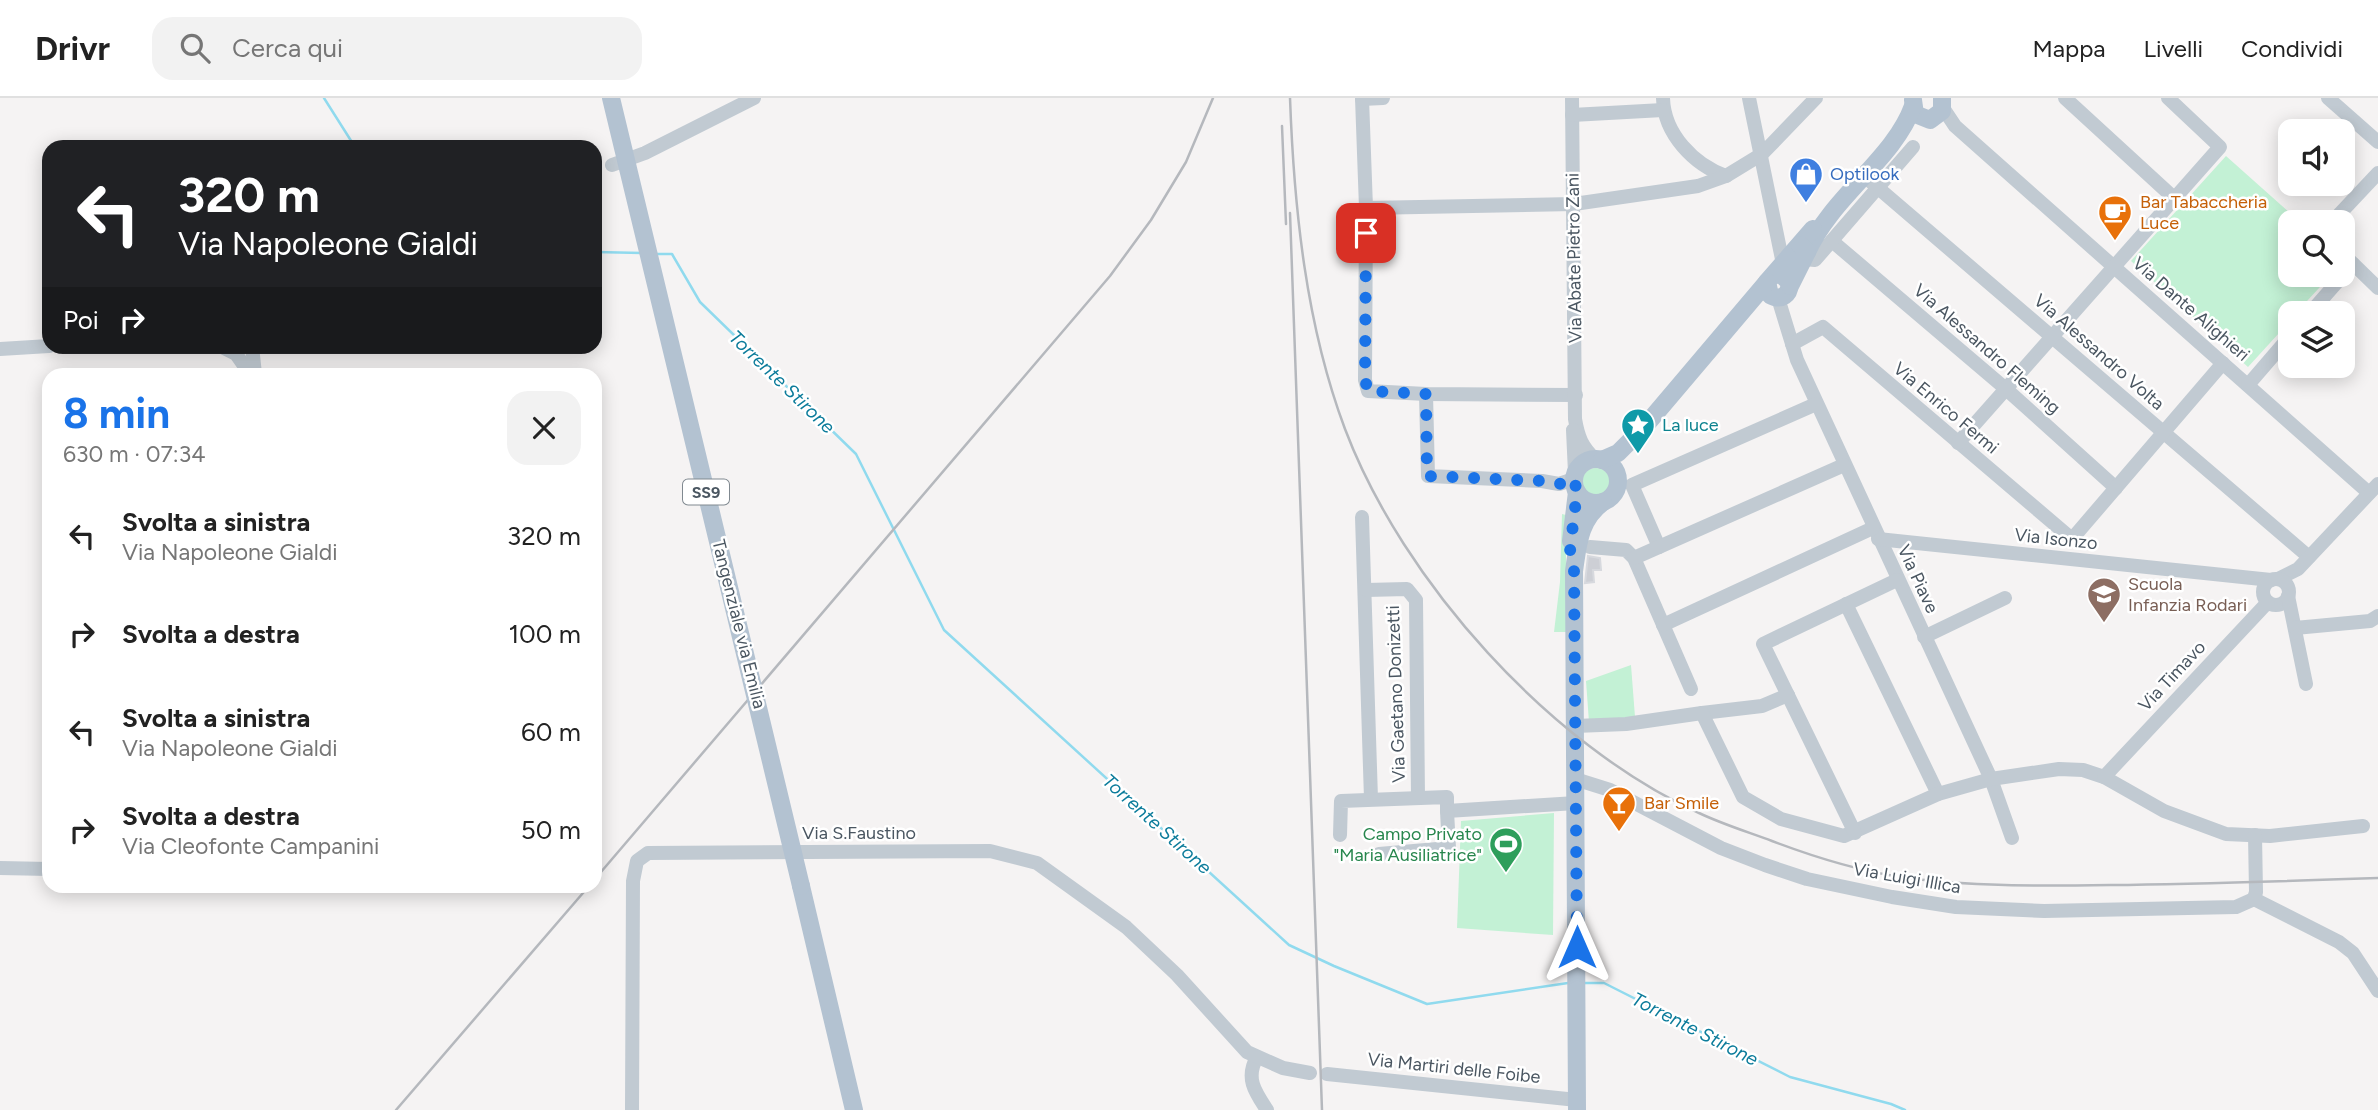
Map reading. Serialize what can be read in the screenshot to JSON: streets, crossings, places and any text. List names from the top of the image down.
{
  "streets": {
    "main road": ["Via Abate Pietro Zani", "SS9", "Tangenziale via Emilia"],
    "street": [
      "Via Dante Alighieri",
      "Via Alessandro Fleming",
      "Via Alessandro Volta",
      "Via Enrico Fermi",
      "Via Isonzo",
      "Via Piave",
      "Via Timavo",
      "Via Gaetano Donizetti",
      "Via S.Faustino",
      "Via Luigi Illica",
      "Via Martiri delle Foibe"
    ]
  },
  "crossings": [
    ["Via Abate Pietro Zani", "Via Luigi Illica"],
    ["Via Abate Pietro Zani", "Via Martiri delle Foibe"],
    ["Via Alessandro Fleming", "Via Enrico Fermi"],
    ["Via Enrico Fermi", "Via Piave"],
    ["Via Isonzo", "Via Piave"],
    ["Via Isonzo", "Via Timavo"]
  ],
  "water": ["Torrente Stirone"],
  "places": {
    "shop": ["Optilook"],
    "cafe": ["Bar Tabaccheria Luce"],
    "place": ["La luce"],
    "school or university": ["Scuola Infanzia Rodari"],
    "bar": ["Bar Smile"],
    "sports": ["Campo Privato \"Maria Ausiliatrice\""]
  },
  "page": {
    "header": "Drivr",
    "search": "Cerca qui",
    "nav": ["Mappa", "Livelli", "Condividi"],
    "turn": ["320 m", "Via Napoleone Gialdi"],
    "then": "Poi",
    "heading": ["8 min", "630 m · 07:34"],
    "list": [
      {
        "name": "Svolta a sinistra",
        "note": "Via Napoleone Gialdi",
        "value": "320 m"
      },
      {
        "name": "Svolta a destra",
        "value": "100 m"
      },
      {
        "name": "Svolta a sinistra",
        "note": "Via Napoleone Gialdi",
        "value": "60 m"
      },
      {
        "name": "Svolta a destra",
        "note": "Via Cleofonte Campanini",
        "value": "50 m"
      }
    ]
  }
}
